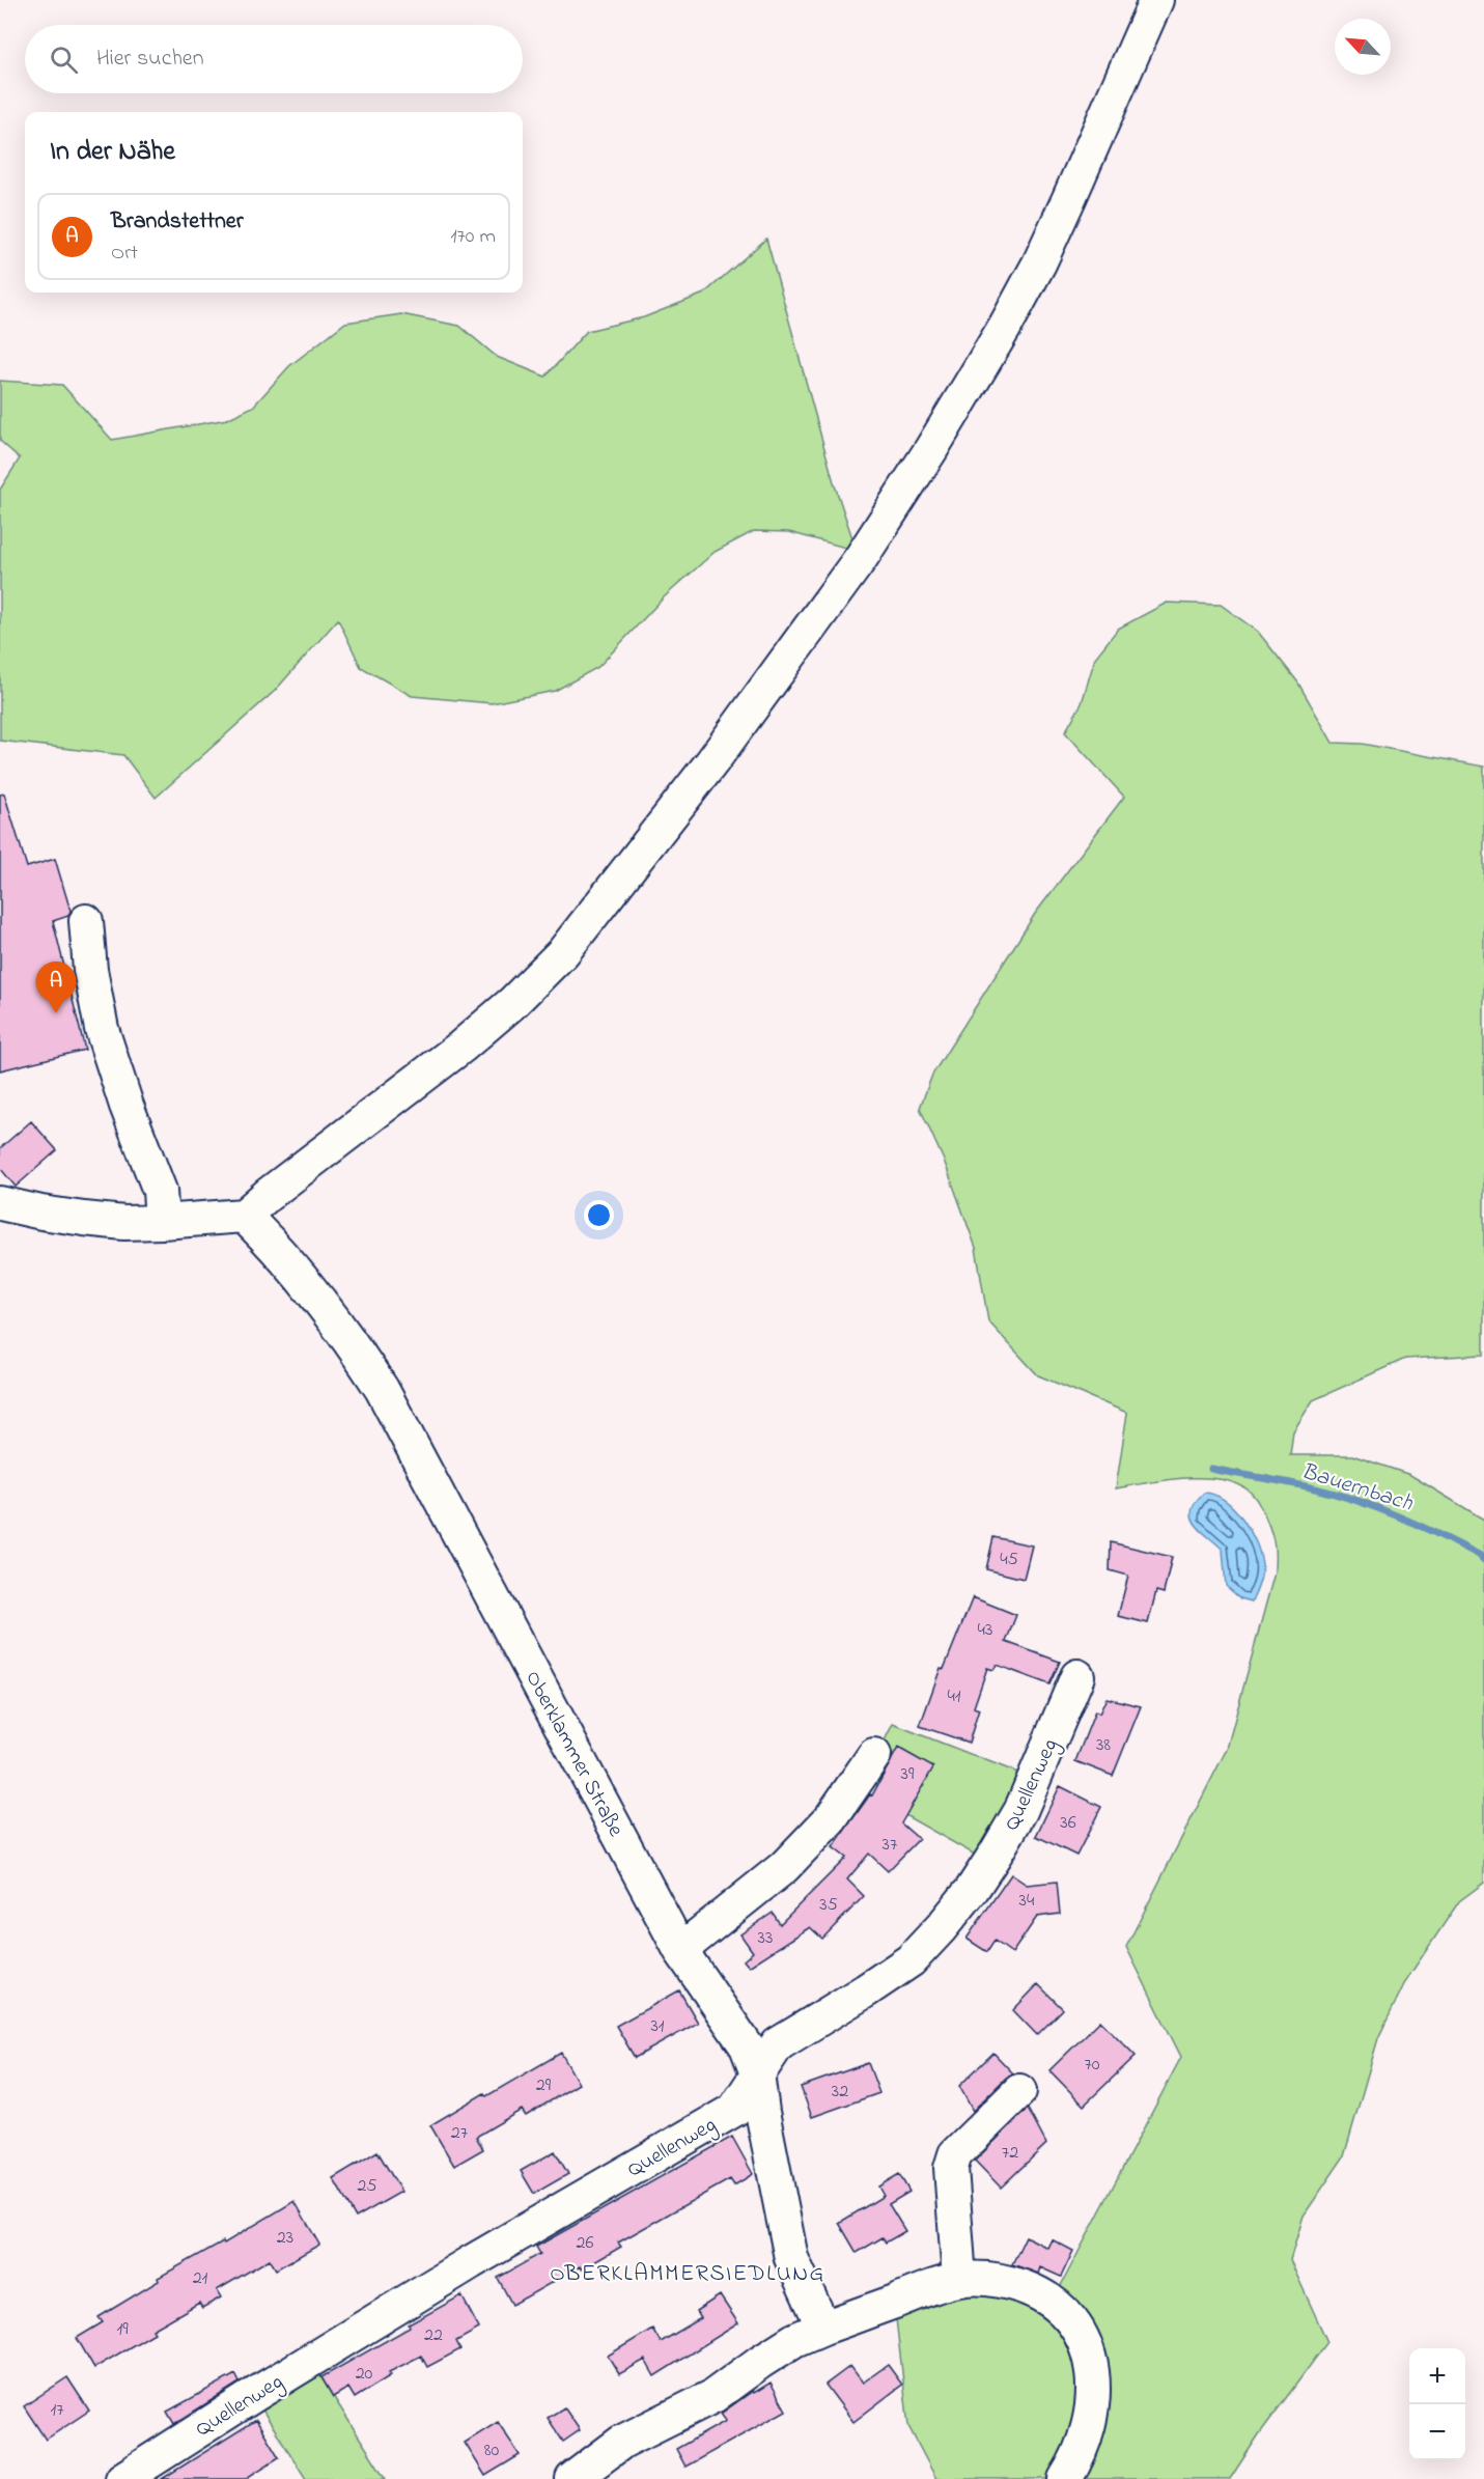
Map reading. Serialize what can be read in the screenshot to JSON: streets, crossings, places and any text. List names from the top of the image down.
{
  "streets": {
    "street": ["Oberklammer Straße", "Quellenweg"]
  },
  "crossings": [
    ["Oberklammer Straße", "Quellenweg"]
  ],
  "districts": ["OBERKLAMMERSIEDLUNG"],
  "water": ["Bauernbach"],
  "house_numbers": [
    "45",
    "43",
    "41",
    "38",
    "39",
    "36",
    "37",
    "34",
    "35",
    "33",
    "31",
    "70",
    "29",
    "32",
    "27",
    "72",
    "25",
    "23",
    "26",
    "21",
    "19",
    "22",
    "20",
    "17",
    "80"
  ],
  "north": "top left",
  "page": {
    "search": "Hier suchen",
    "heading": "In der Nähe",
    "list": [
      {
        "mark": "A",
        "name": "Brandstettner",
        "note": "Ort",
        "value": "170 m"
      }
    ],
    "pins": "A",
    "map_buttons": ["+", "−"]
  }
}
